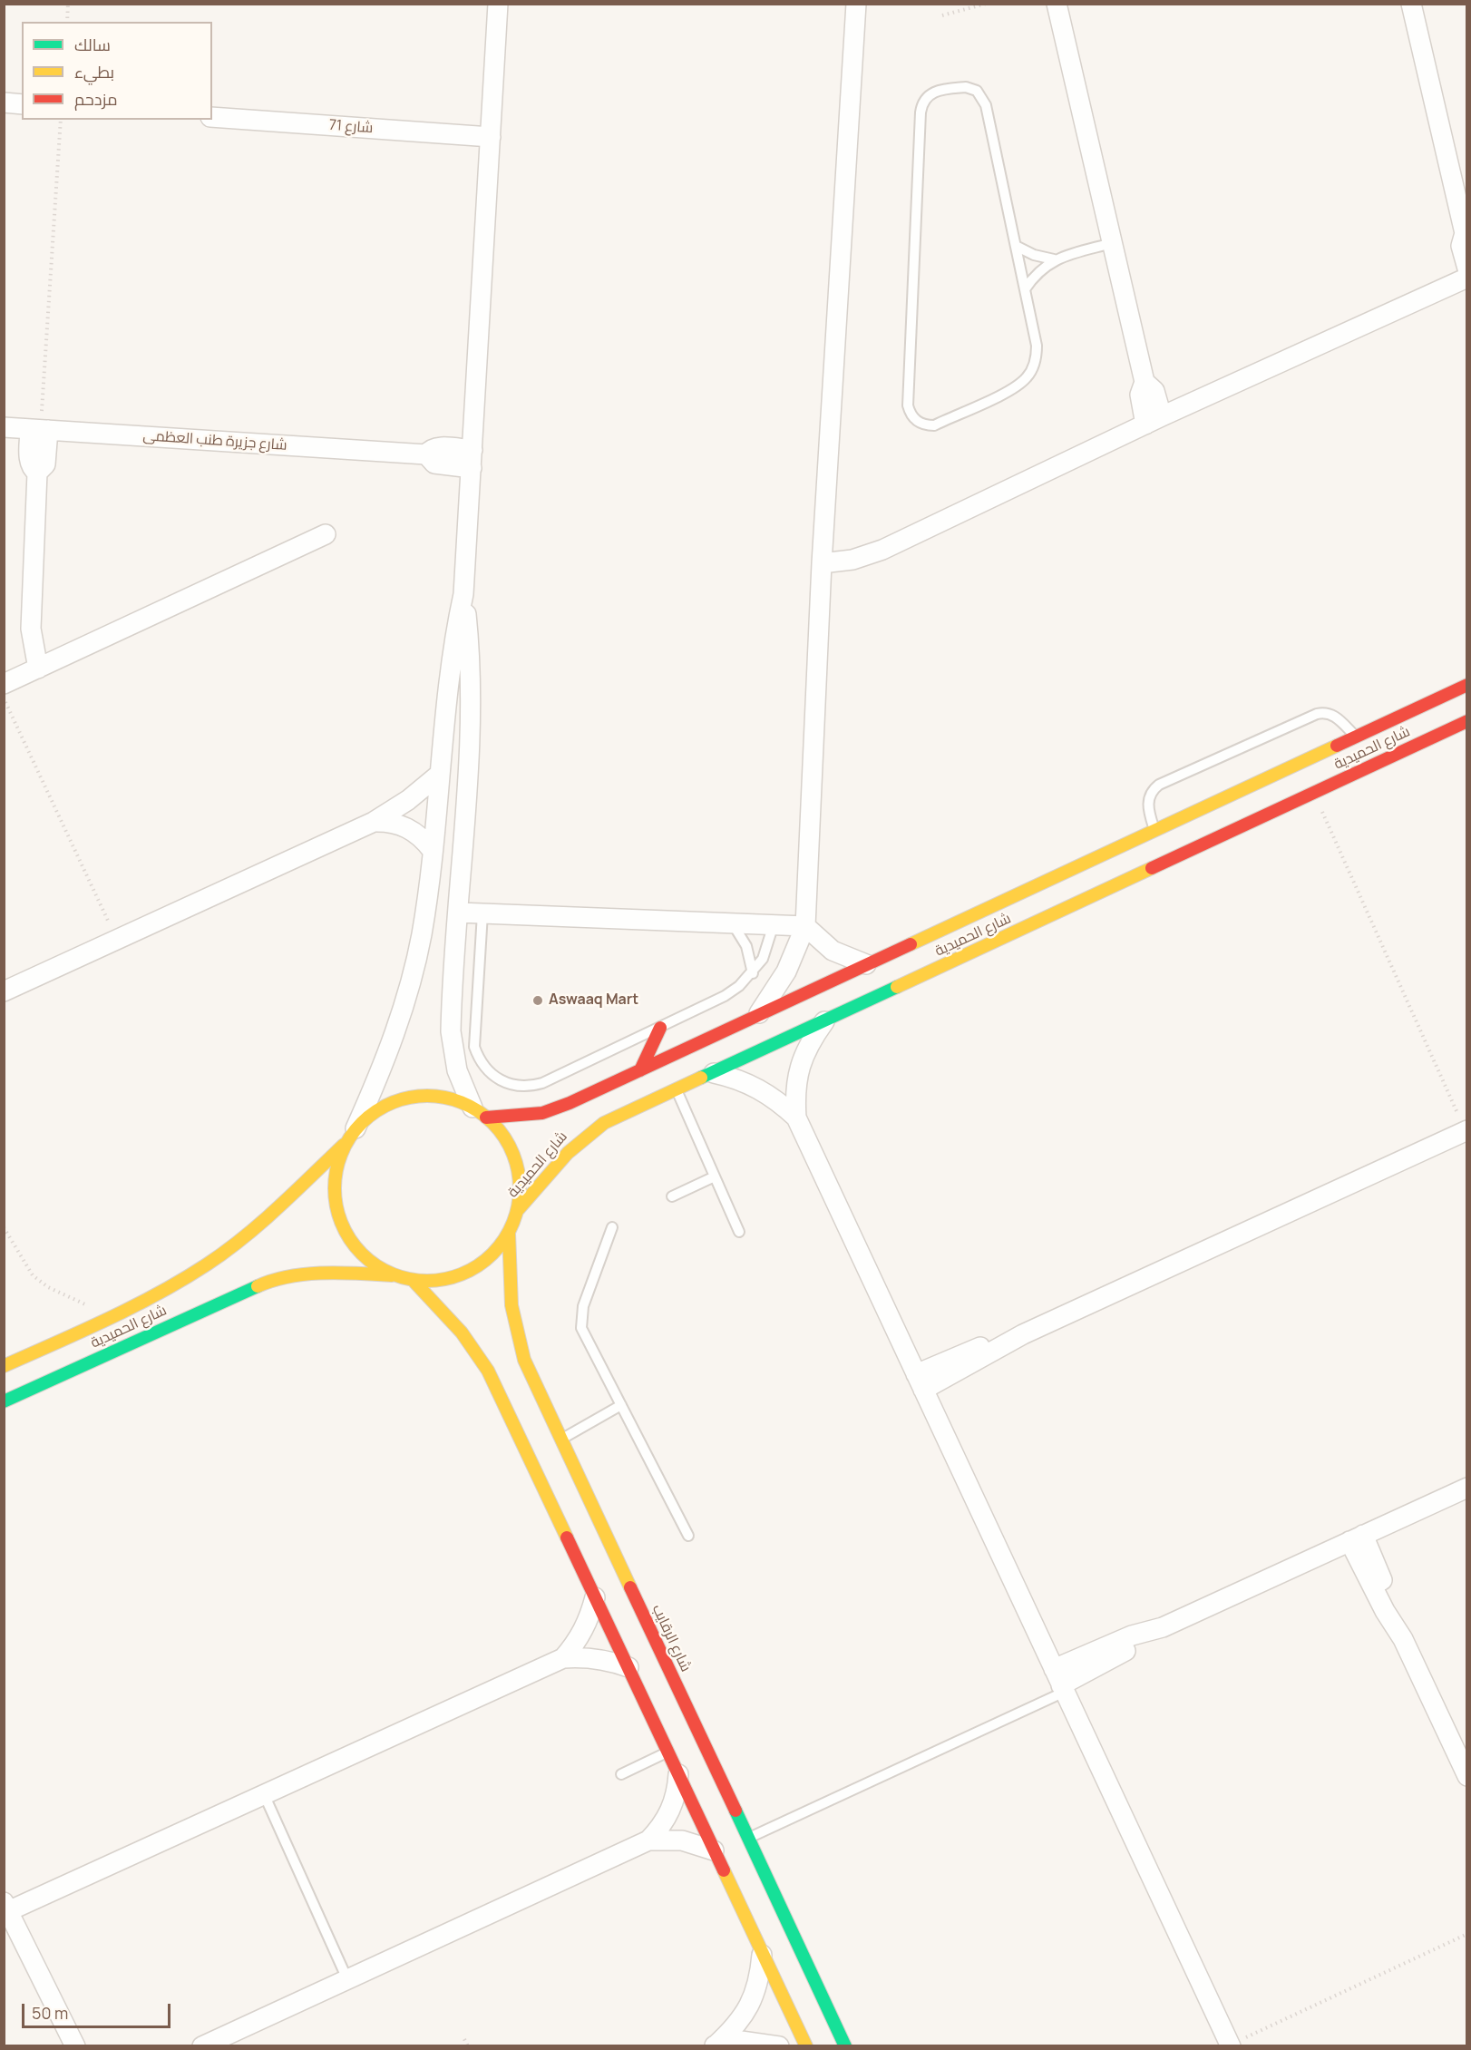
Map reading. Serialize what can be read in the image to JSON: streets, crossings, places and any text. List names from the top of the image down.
{
  "streets": {
    "street": [
      "شارع 71",
      "شارع جزيرة طنب العظمى",
      "شارع الحميدية",
      "شارع الرقايب"
    ]
  },
  "crossings": [
    ["شارع الحميدية", "شارع الرقايب"]
  ],
  "places": ["Aswaaq Mart"],
  "legend": ["سالك", "بطيء", "مزدحم"],
  "scale_bar": "50 m"
}
